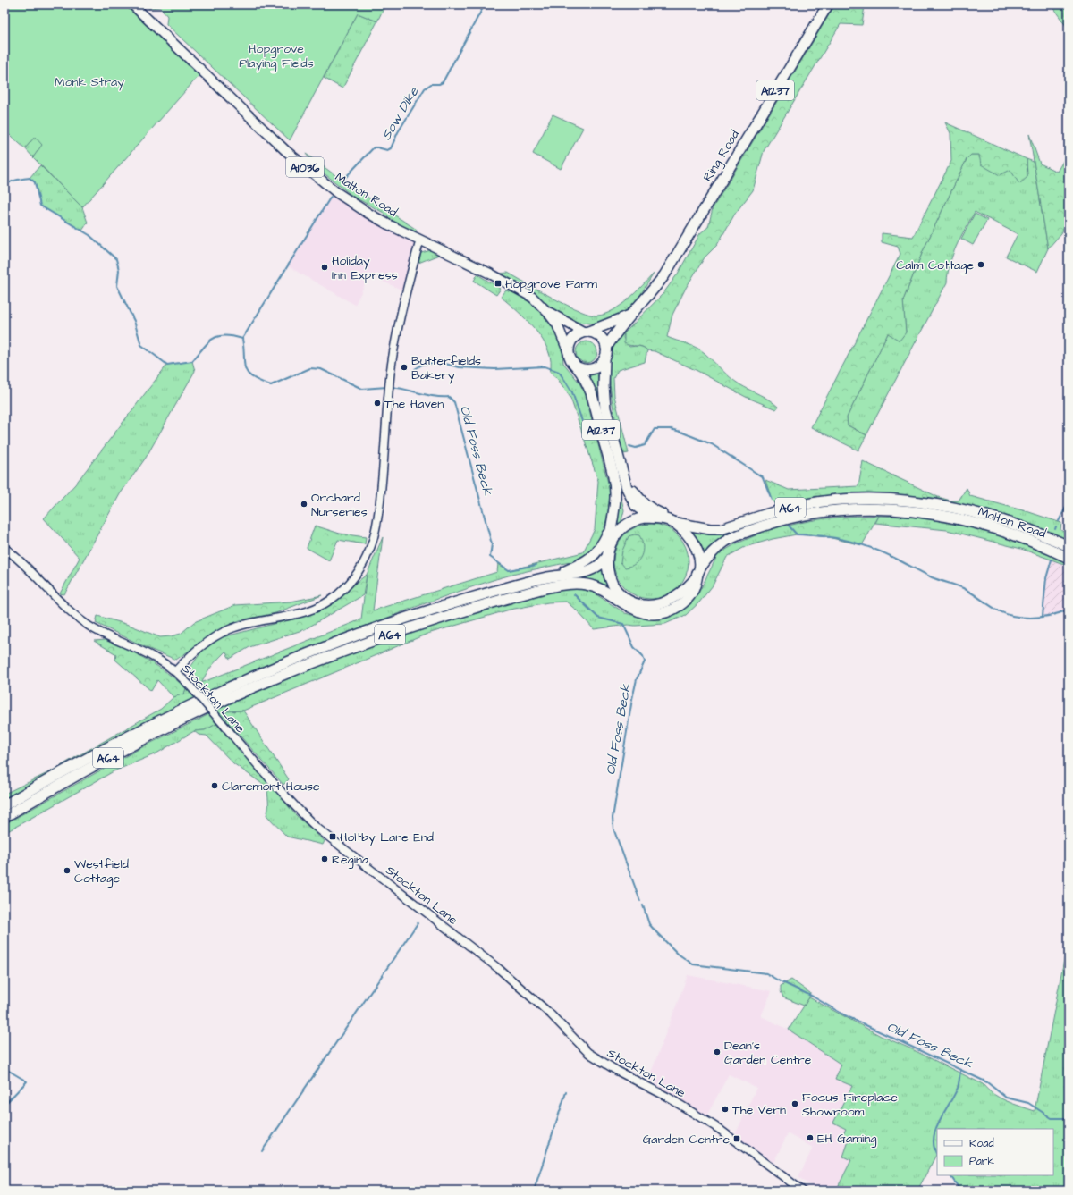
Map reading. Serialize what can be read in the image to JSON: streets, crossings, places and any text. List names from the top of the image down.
{
  "streets": {
    "highway": [
      "A1237",
      "Ring Road",
      "Malton Road",
      "A64"
    ],
    "main road": ["A1036"],
    "street": ["Stockton Lane"]
  },
  "crossings": [
    ["A1237", "Ring Road"],
    ["A1237", "Malton Road"],
    ["A1237", "A64"],
    ["Ring Road", "Malton Road"],
    ["Malton Road", "A64"]
  ],
  "water": ["Sow Dike", "Old Foss Beck"],
  "parks": ["Hopgrove Playing Fields", "Monk Stray"],
  "places": {
    "other": [
      "Calm Cottage",
      "Holiday Inn Express",
      "Butterfields Bakery",
      "The Haven",
      "Orchard Nurseries",
      "Claremont House",
      "Regina",
      "Westfield Cottage",
      "Dean's Garden Centre",
      "Focus Fireplace Showroom",
      "The Vern",
      "EH Gaming"
    ],
    "transit": ["Hopgrove Farm", "Holtby Lane End", "Garden Centre"]
  },
  "legend": ["Road", "Park"]
}
